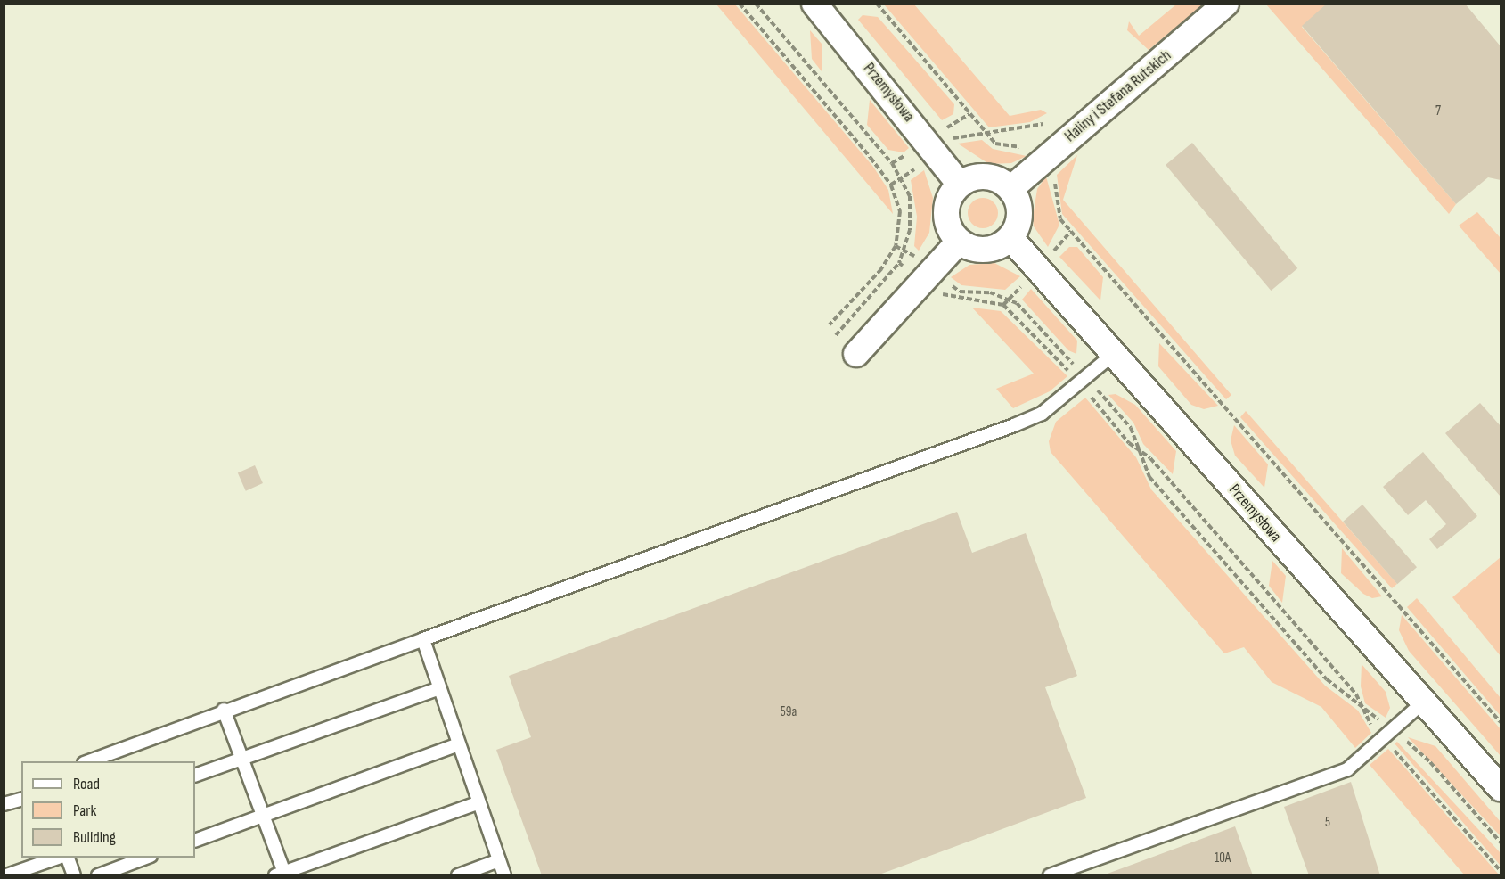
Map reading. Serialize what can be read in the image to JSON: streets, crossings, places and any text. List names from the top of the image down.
{
  "streets": {
    "street": ["Przemysłowa", "Haliny i Stefana Rutskich"]
  },
  "crossings": [
    ["Przemysłowa", "Haliny i Stefana Rutskich"]
  ],
  "house_numbers": [
    "7",
    "59a",
    "5",
    "10A"
  ],
  "legend": ["Road", "Park", "Building"]
}
